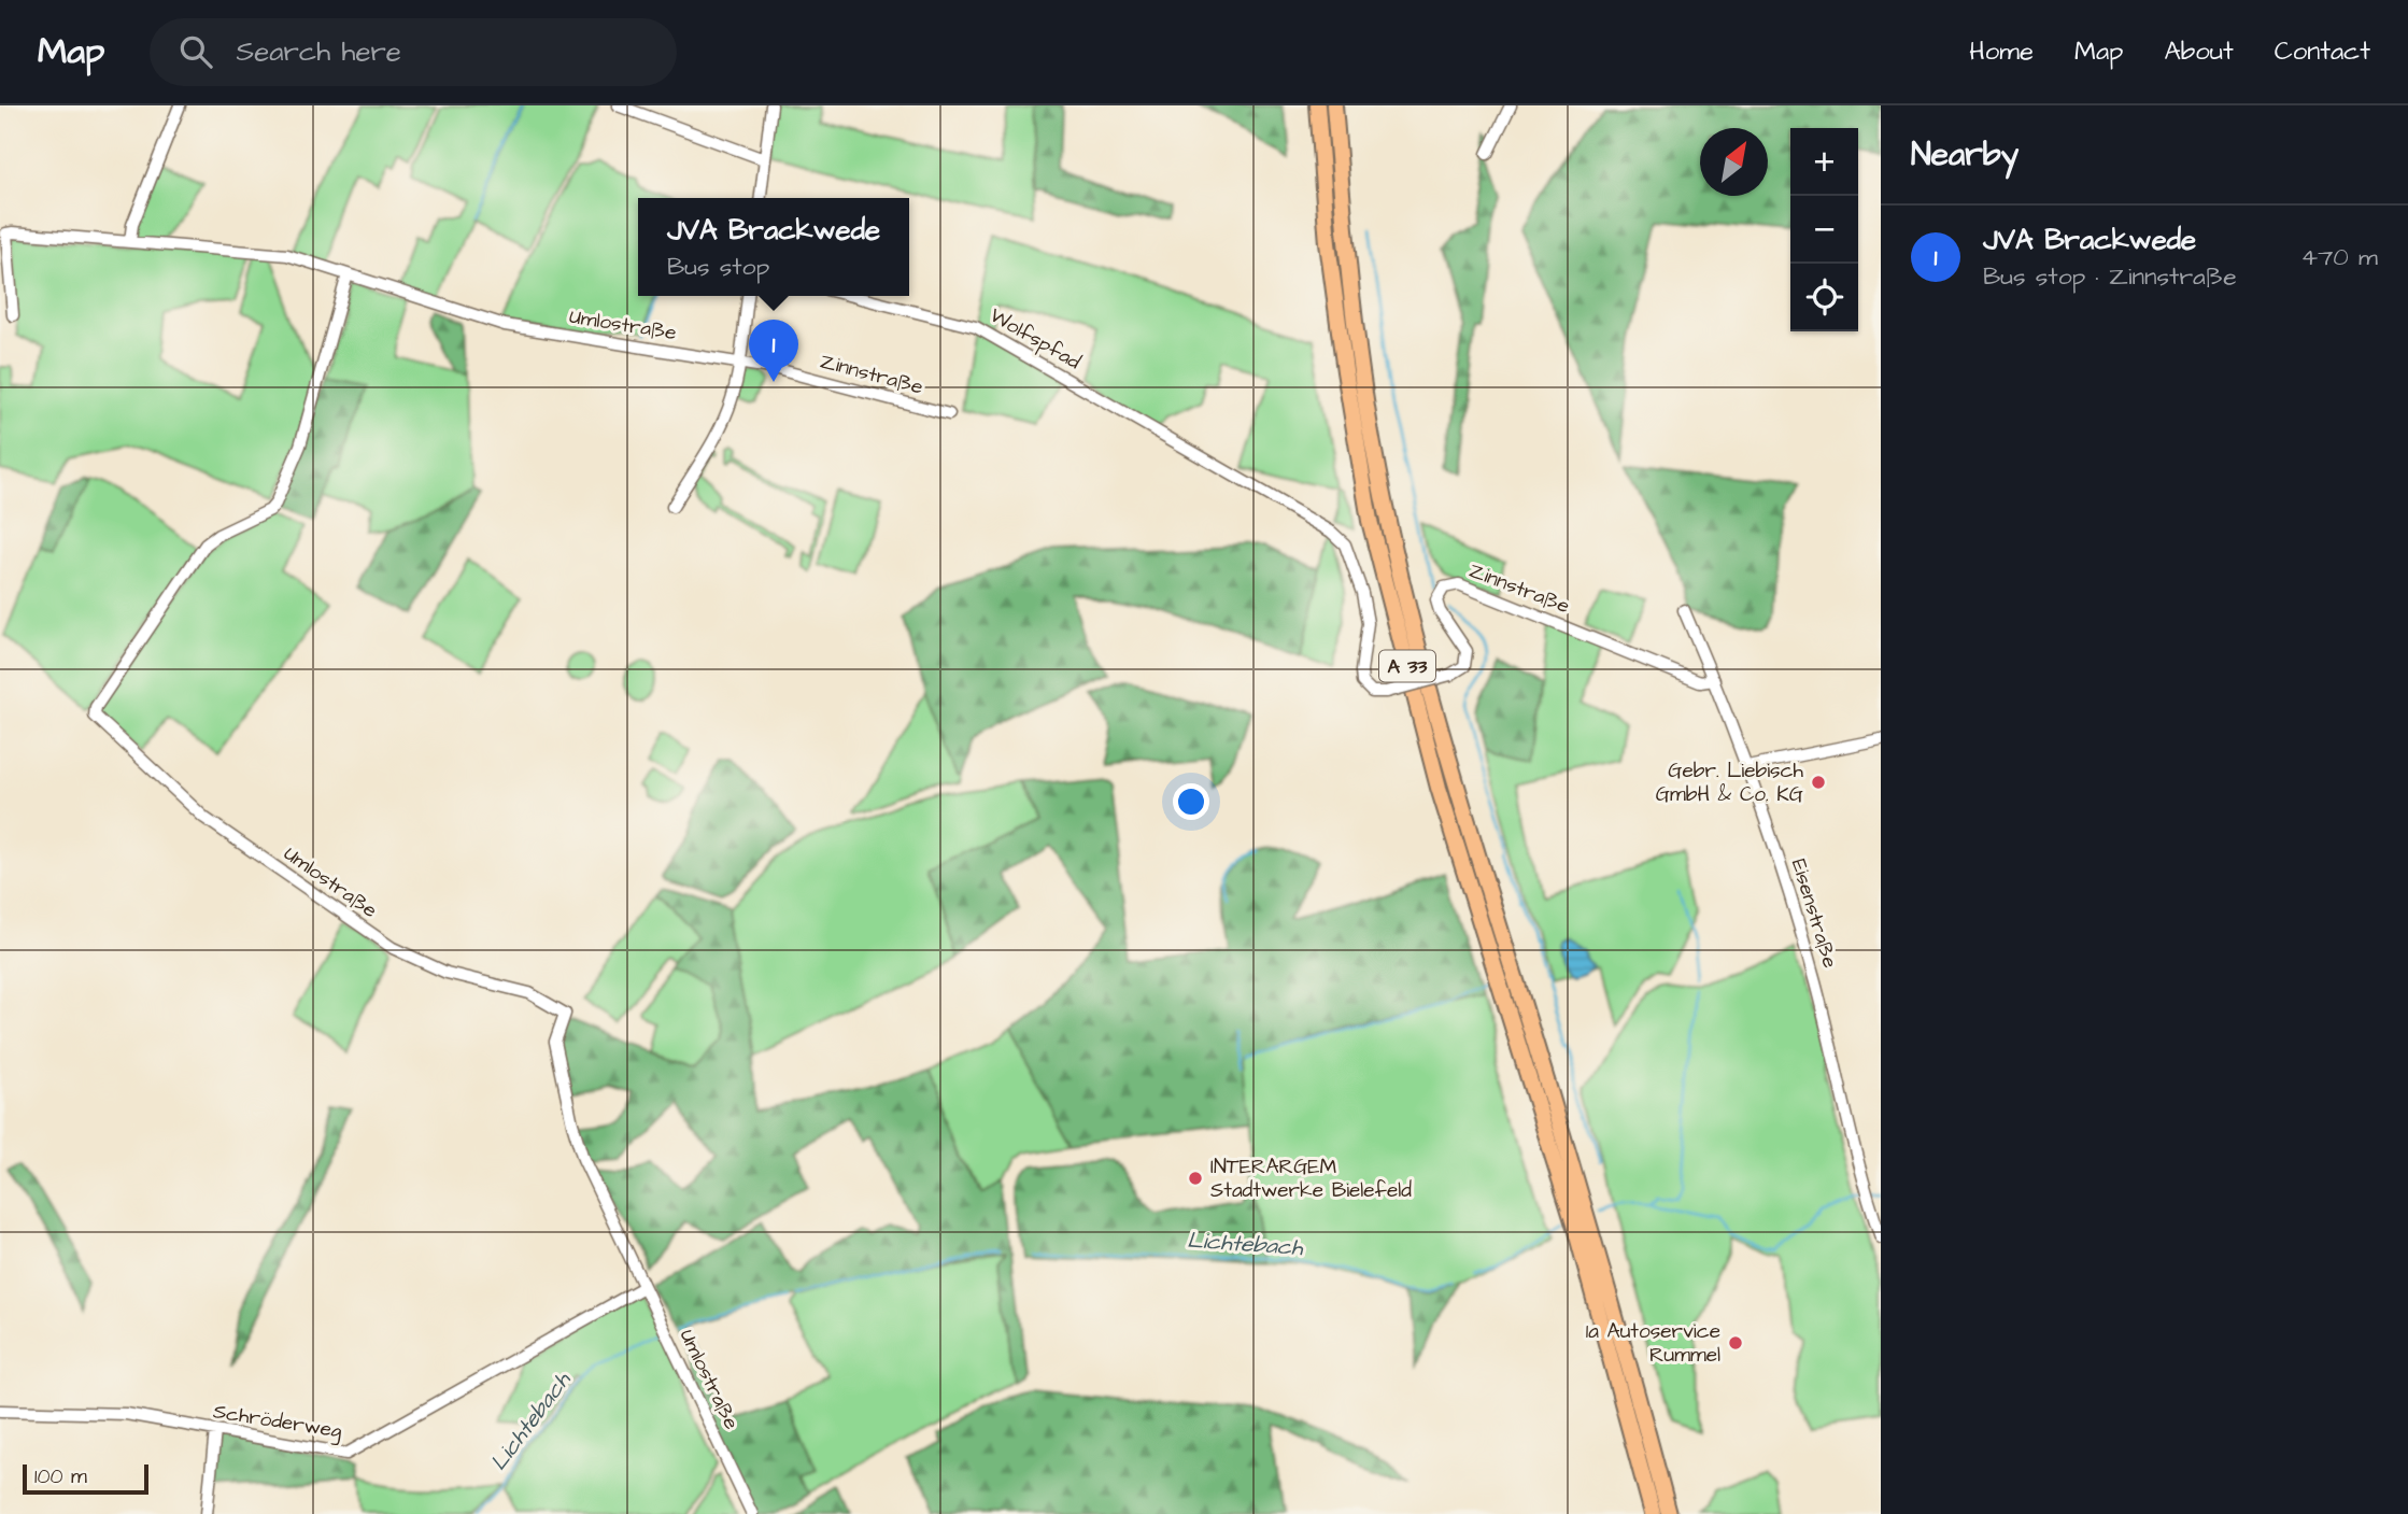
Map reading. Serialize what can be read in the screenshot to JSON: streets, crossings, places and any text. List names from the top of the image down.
{
  "streets": {
    "highway": ["A 33"],
    "street": [
      "Umlostraße",
      "Wolfspfad",
      "Zinnstraße",
      "Eisenstraße",
      "Schröderweg"
    ]
  },
  "crossings": [
    ["Umlostraße", "Zinnstraße"],
    ["Umlostraße", "Schröderweg"],
    ["Wolfspfad", "Zinnstraße"],
    ["Zinnstraße", "Eisenstraße"]
  ],
  "water": ["Lichtebach"],
  "places": ["Gebr. Liebisch GmbH & Co. KG", "INTERARGEM Stadtwerke Bielefeld", "1a Autoservice Rummel"],
  "scale_bar": "100 m",
  "north": "top right",
  "page": {
    "header": "Map",
    "search": "Search here",
    "nav": [
      "Home",
      "Map",
      "About",
      "Contact"
    ],
    "heading": "Nearby",
    "map_buttons": ["+", "−"],
    "popup": ["JVA Brackwede", "Bus stop"],
    "list": [
      {
        "mark": "1",
        "name": "JVA Brackwede",
        "note": "Bus stop · Zinnstraße",
        "value": "470 m"
      }
    ],
    "pins": "1",
    "scale": "100 m"
  }
}
